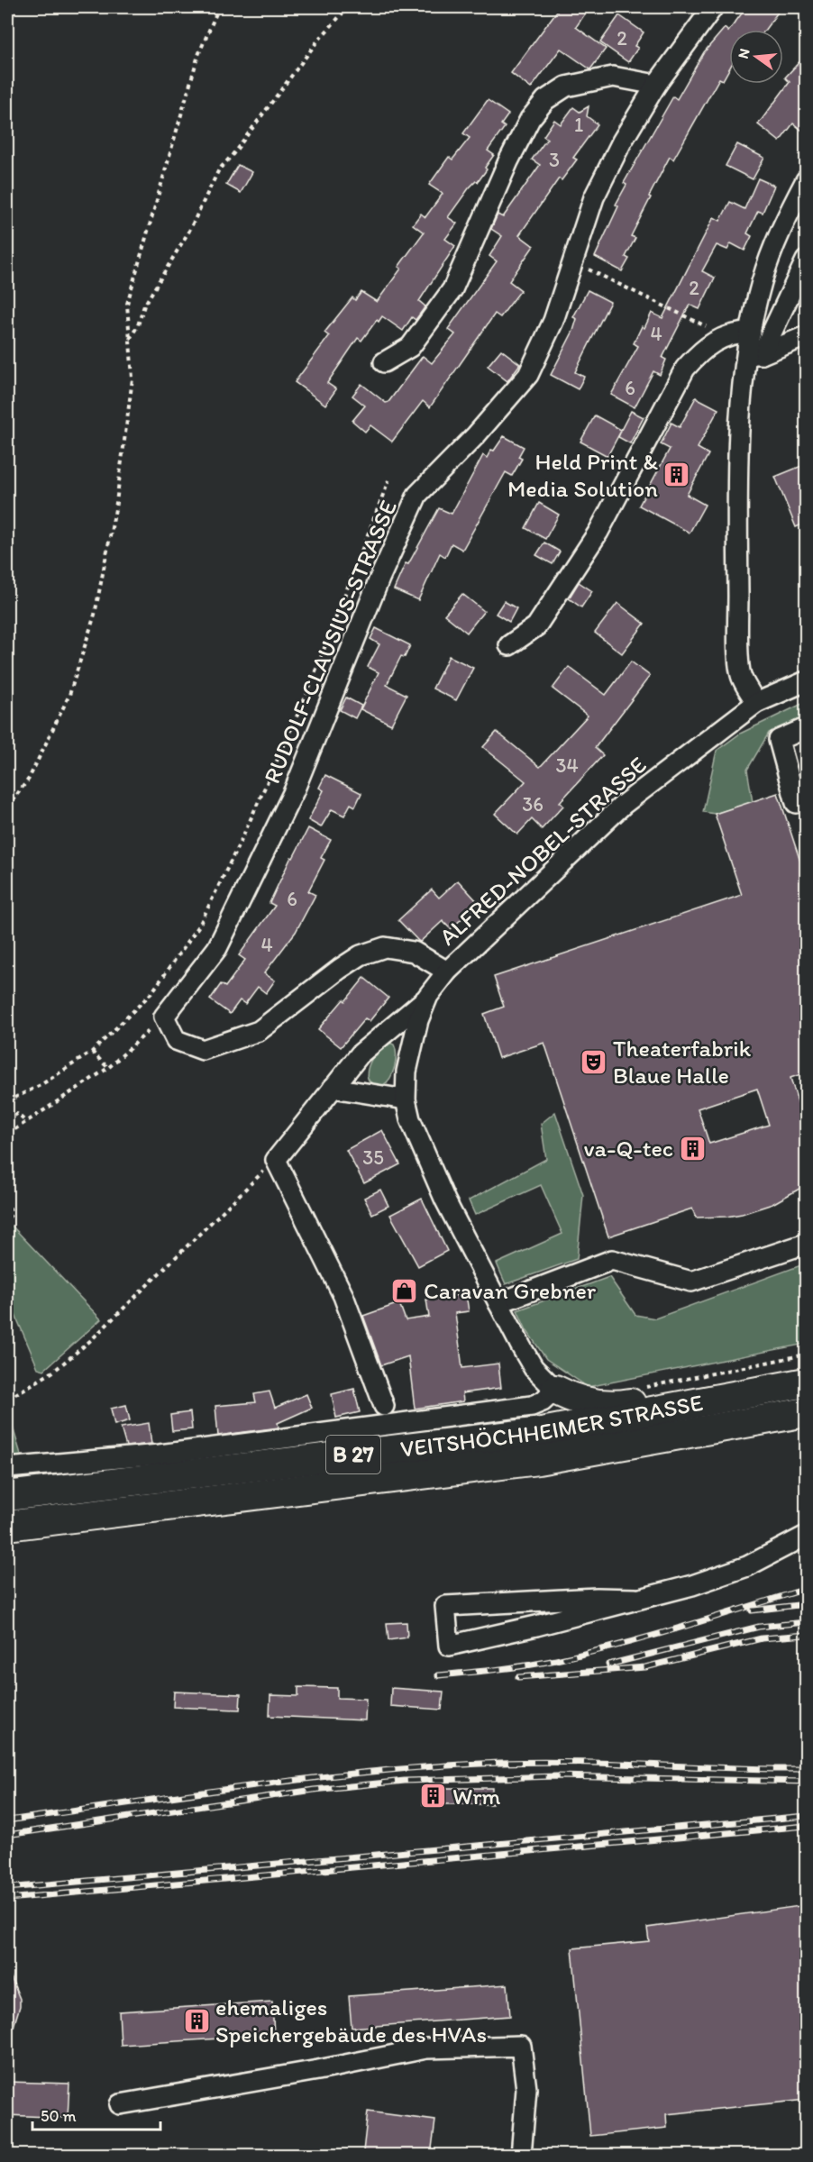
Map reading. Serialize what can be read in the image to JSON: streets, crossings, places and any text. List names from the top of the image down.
{
  "streets": {
    "highway": ["VEITSHÖCHHEIMER STRASSE", "B 27"],
    "street": ["RUDOLF-CLAUSIUS-STRASSE", "ALFRED-NOBEL-STRASSE"]
  },
  "crossings": [
    ["ALFRED-NOBEL-STRASSE", "VEITSHÖCHHEIMER STRASSE"]
  ],
  "places": {
    "building": [
      "Held Print & Media Solution",
      "va-Q-tec",
      "Wrm",
      "ehemaliges Speichergebäude des HVAs"
    ],
    "theatre": ["Theaterfabrik Blaue Halle"],
    "shop": ["Caravan Grebner"]
  },
  "house_numbers": [
    "2",
    "1",
    "3",
    "2",
    "4",
    "6",
    "34",
    "36",
    "6",
    "4",
    "35"
  ],
  "scale_bar": "50 m",
  "north": "left"
}
